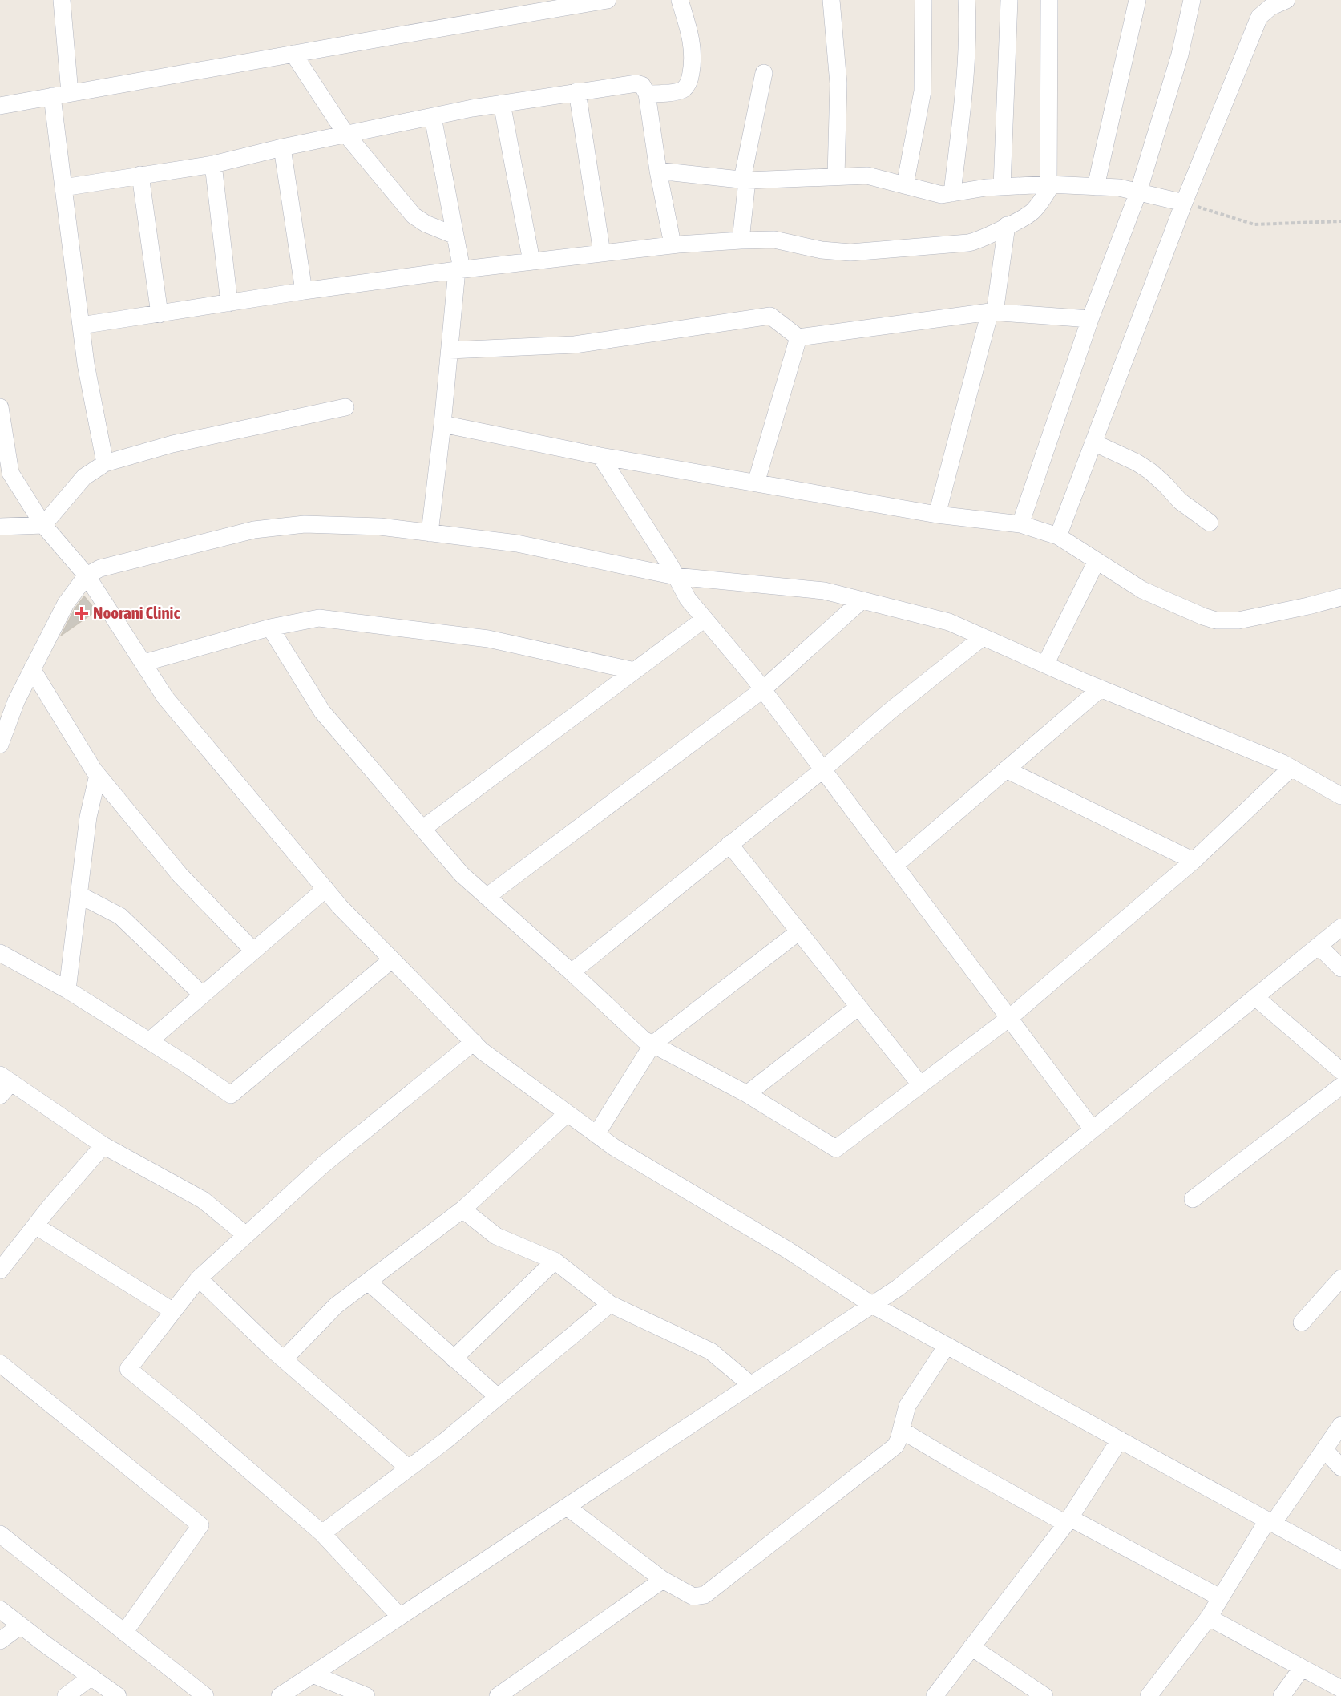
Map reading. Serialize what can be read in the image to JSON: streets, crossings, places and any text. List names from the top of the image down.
{
  "places": {
    "health": ["Noorani Clinic"]
  }
}
